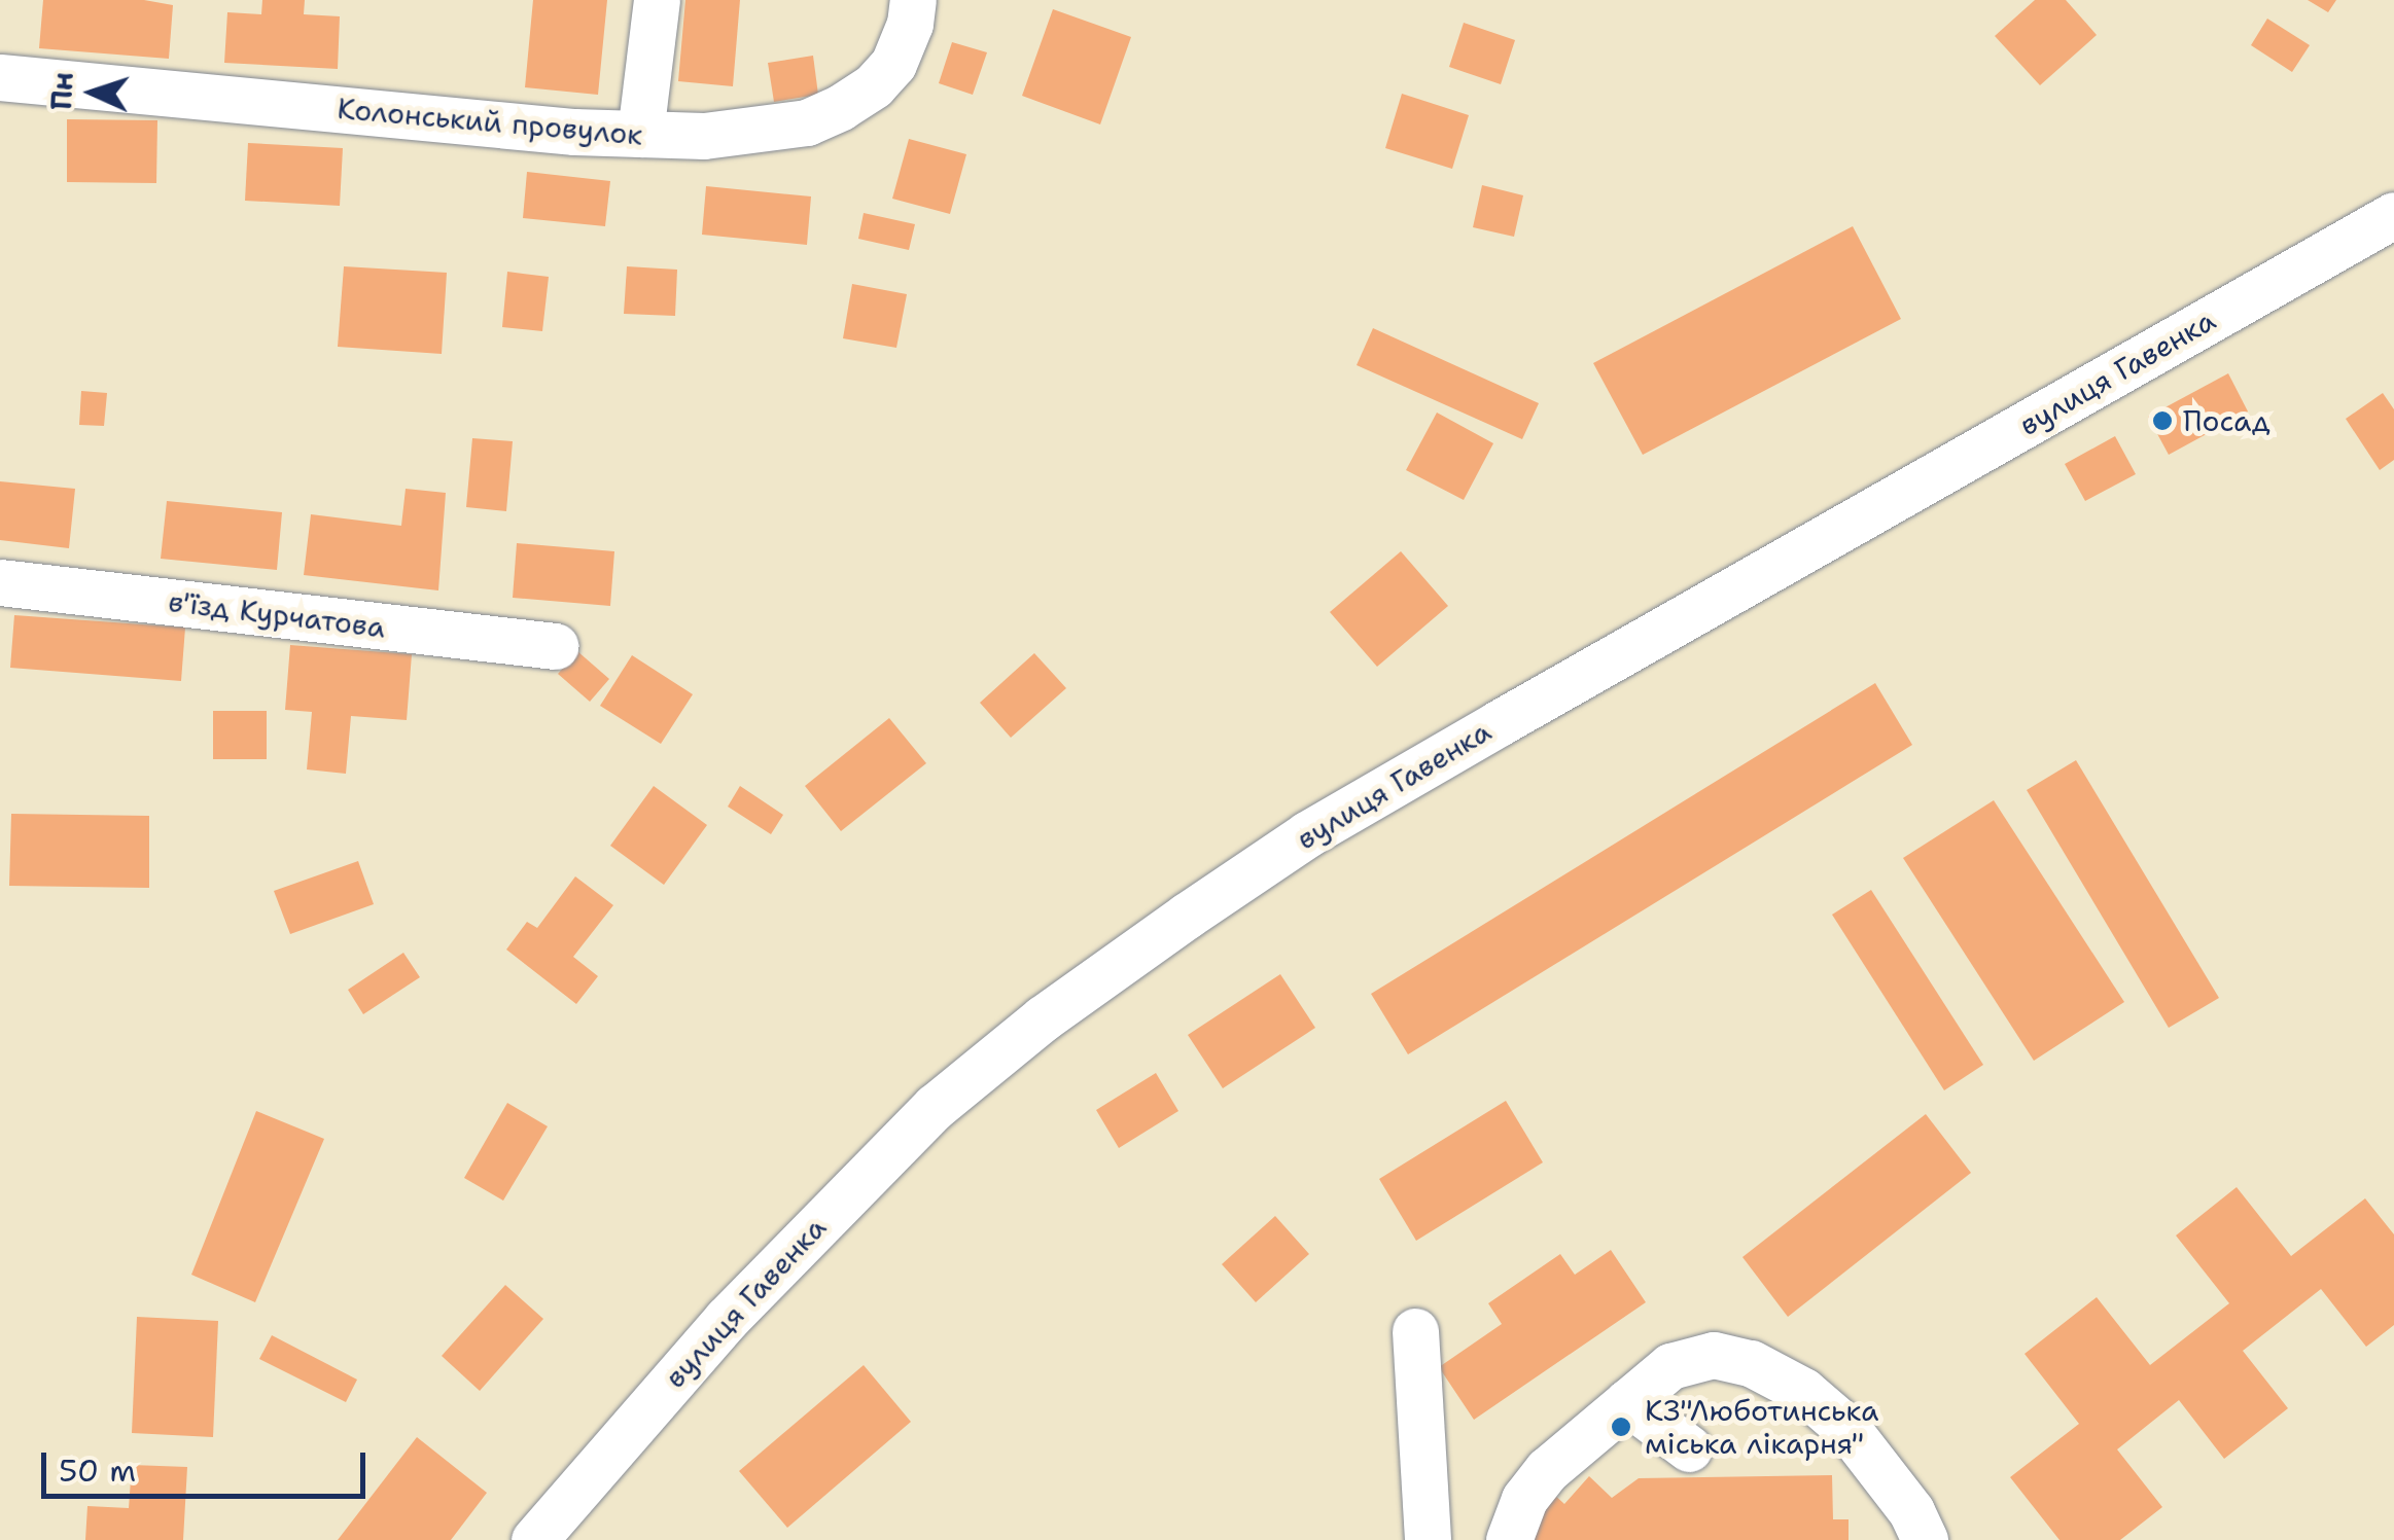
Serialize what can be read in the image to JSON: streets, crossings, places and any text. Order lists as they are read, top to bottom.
{
  "streets": {
    "street": ["Колонський провулок", "вулиця Гавенка", "в'їзд Курчатова"]
  },
  "places": ["Посад", "КЗ\"Люботинська мiська лiкарня\""],
  "scale_bar": "50 m",
  "north": "left"
}
